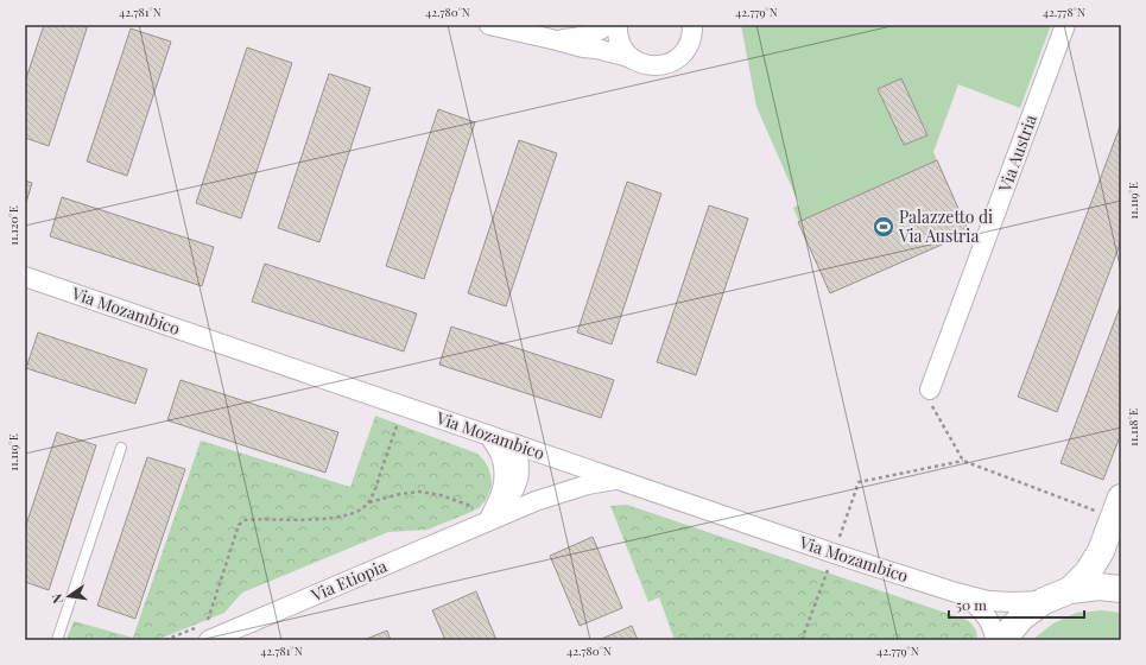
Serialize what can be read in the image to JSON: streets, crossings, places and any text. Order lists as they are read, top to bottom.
{
  "streets": {
    "street": ["Via Austria", "Via Mozambico", "Via Etiopia"]
  },
  "crossings": [
    ["Via Mozambico", "Via Etiopia"]
  ],
  "places": {
    "sports": ["Palazzetto di Via Austria"]
  },
  "scale_bar": "50 m",
  "north": "left",
  "coordinates": [
    "42.781°N",
    "42.780°N",
    "42.779°N",
    "42.778°N",
    "11.119°E",
    "11.120°E",
    "11.118°E"
  ]
}
